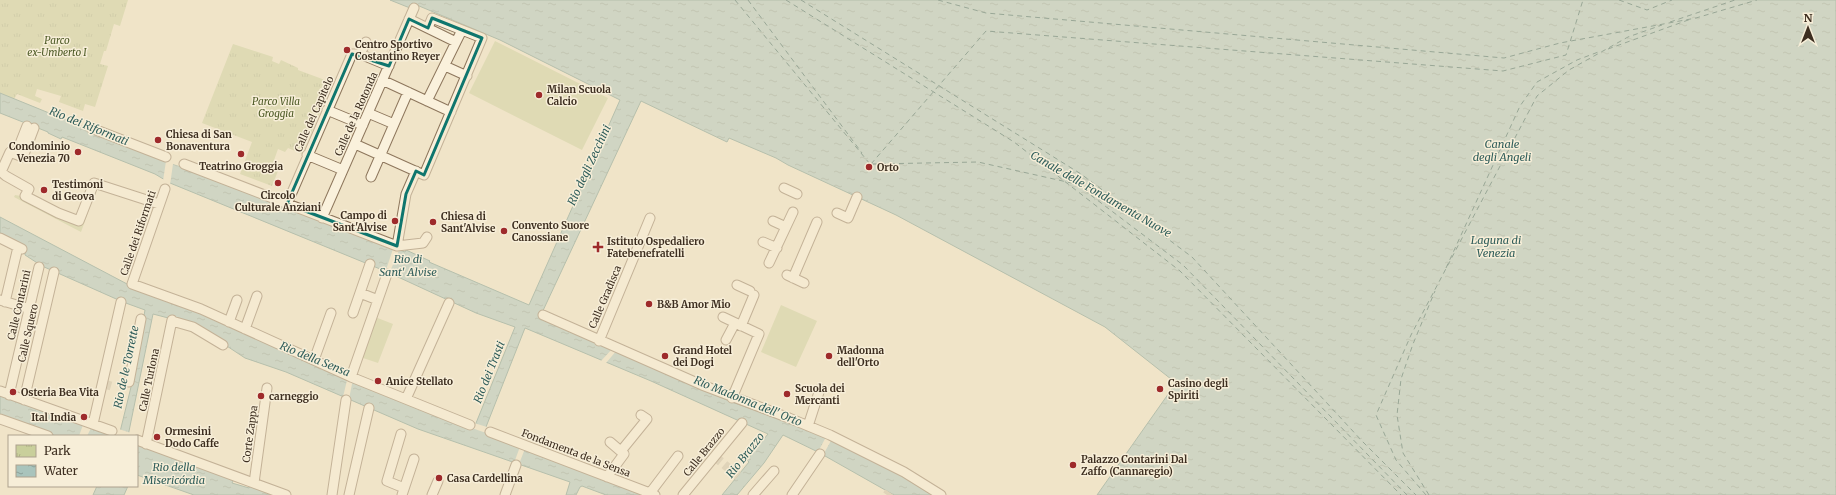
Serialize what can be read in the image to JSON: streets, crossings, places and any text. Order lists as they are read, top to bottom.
{
  "streets": {
    "street": [
      "Calle del Capitelo",
      "Calle de la Rotonda",
      "Calle dei Riformati",
      "Calle Gradisca",
      "Calle Contarini",
      "Calle Squero",
      "Calle Turlona",
      "Corte Zappa",
      "Calle Brazzo",
      "Fondamenta de la Sensa"
    ]
  },
  "water": [
    "Rio dei Riformati",
    "Canale degli Angeli",
    "Rio degli Zecchini",
    "Canale delle Fondamenta Nuove",
    "Laguna di Venezia",
    "Rio di Sant' Alvise",
    "Rio della Sensa",
    "Rio de le Torrette",
    "Rio dei Trasti",
    "Rio Madonna dell' Orto",
    "Rio Brazzo",
    "Rio della Misericórdia"
  ],
  "parks": ["Parco ex-Umberto I", "Parco Villa Groggia"],
  "places": {
    "other": [
      "Centro Sportivo Costantino Reyer",
      "Milan Scuola Calcio",
      "Chiesa di San Bonaventura",
      "Condominio Venezia 70",
      "Teatrino Groggia",
      "Orto",
      "Circolo Culturale Anziani",
      "Testimoni di Geova",
      "Campo di Sant'Alvise",
      "Chiesa di Sant'Alvise",
      "Convento Suore Canossiane",
      "B&B Amor Mio",
      "Grand Hotel dei Dogi",
      "Madonna dell'Orto",
      "Anice Stellato",
      "Casino degli Spiriti",
      "Osteria Bea Vita",
      "Scuola dei Mercanti",
      "carneggio",
      "Ital India",
      "Ormesini Dodo Caffe",
      "Palazzo Contarini Dal Zaffo (Cannaregio)",
      "Casa Cardellina"
    ],
    "health": ["Istituto Ospedaliero Fatebenefratelli"]
  },
  "legend": ["Park", "Water"],
  "north": "top"
}
